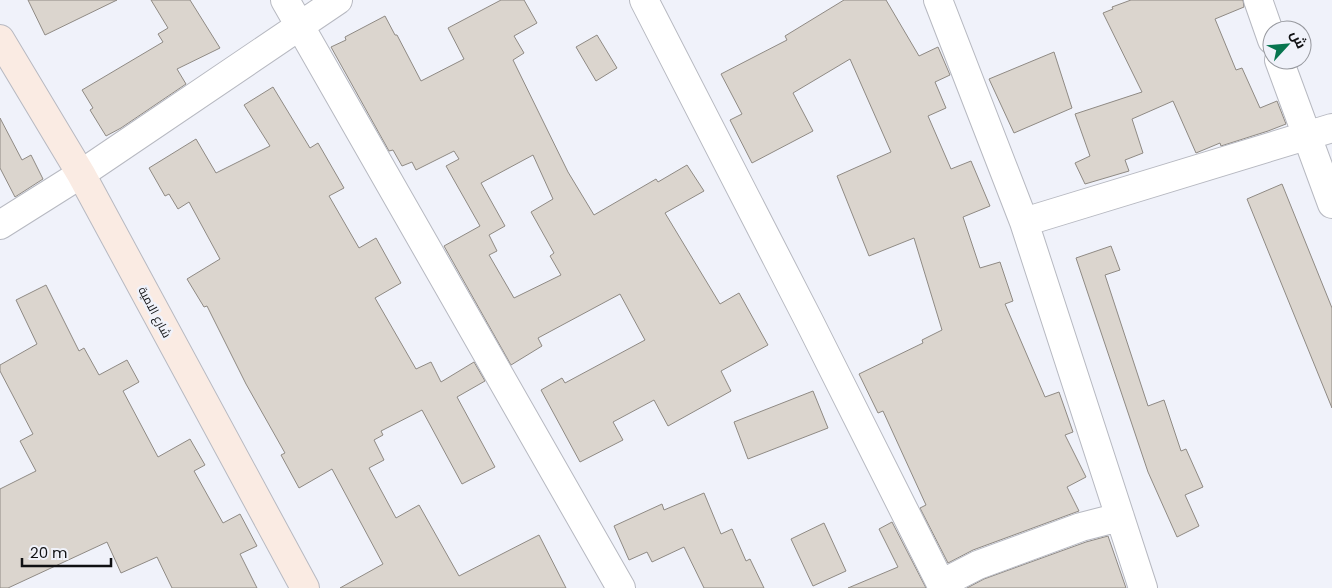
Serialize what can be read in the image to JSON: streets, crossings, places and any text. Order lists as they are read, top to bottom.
{
  "streets": {
    "street": ["شارع الامية"]
  },
  "scale_bar": "20 m",
  "north": "top right"
}
